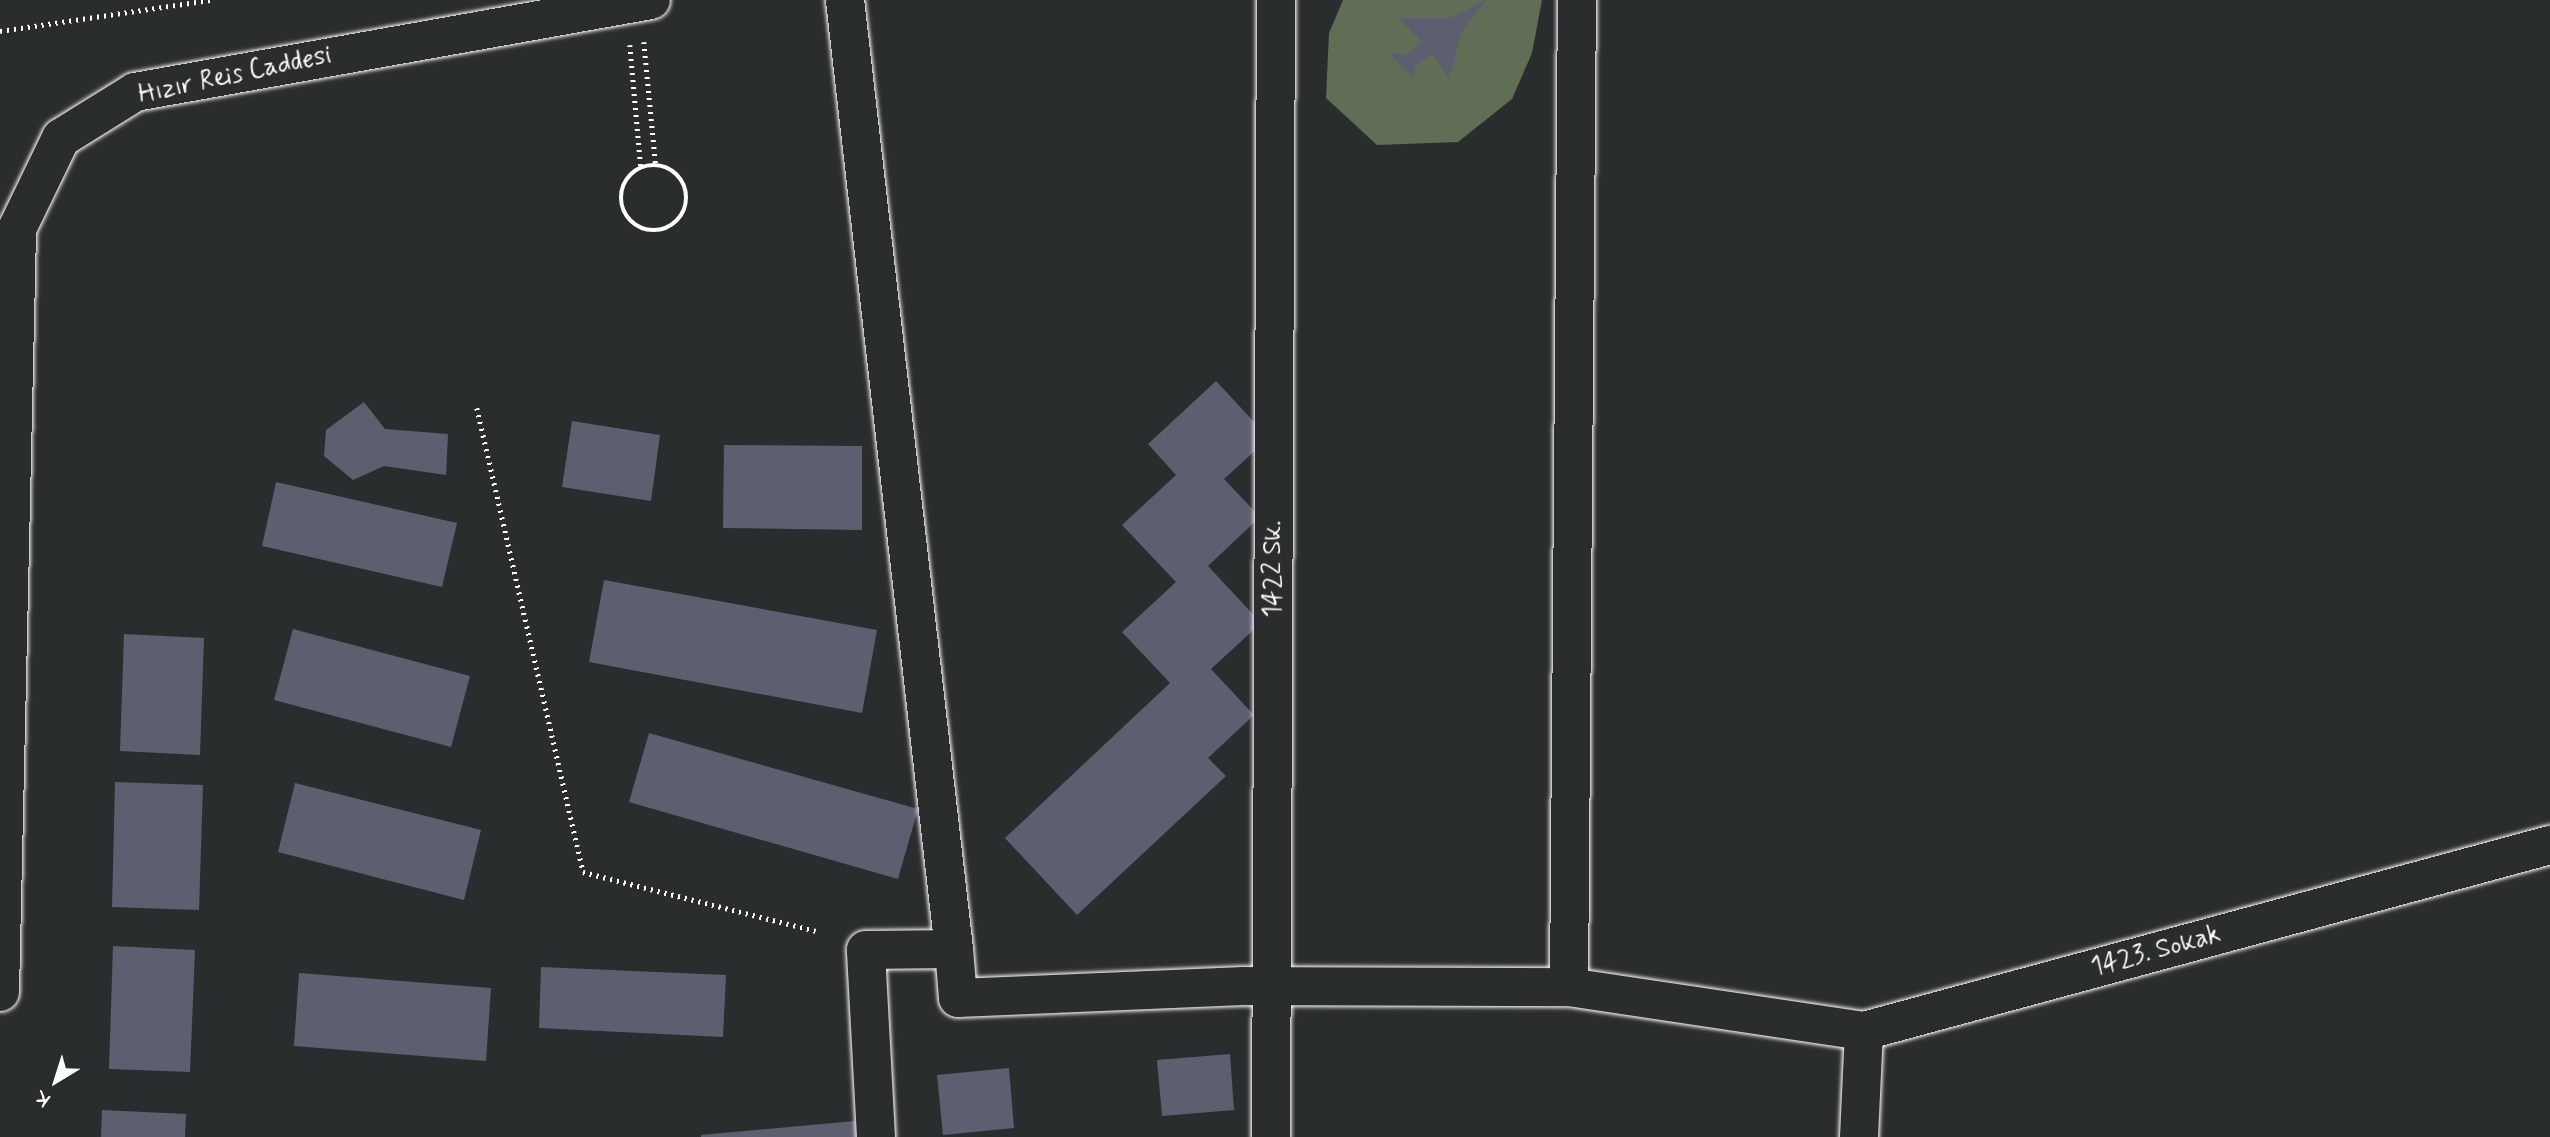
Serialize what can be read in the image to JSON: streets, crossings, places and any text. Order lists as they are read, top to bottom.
{
  "streets": {
    "street": ["Hızır Reis Caddesi", "1422 Sk.", "1423. Sokak"]
  },
  "north": "bottom left"
}
